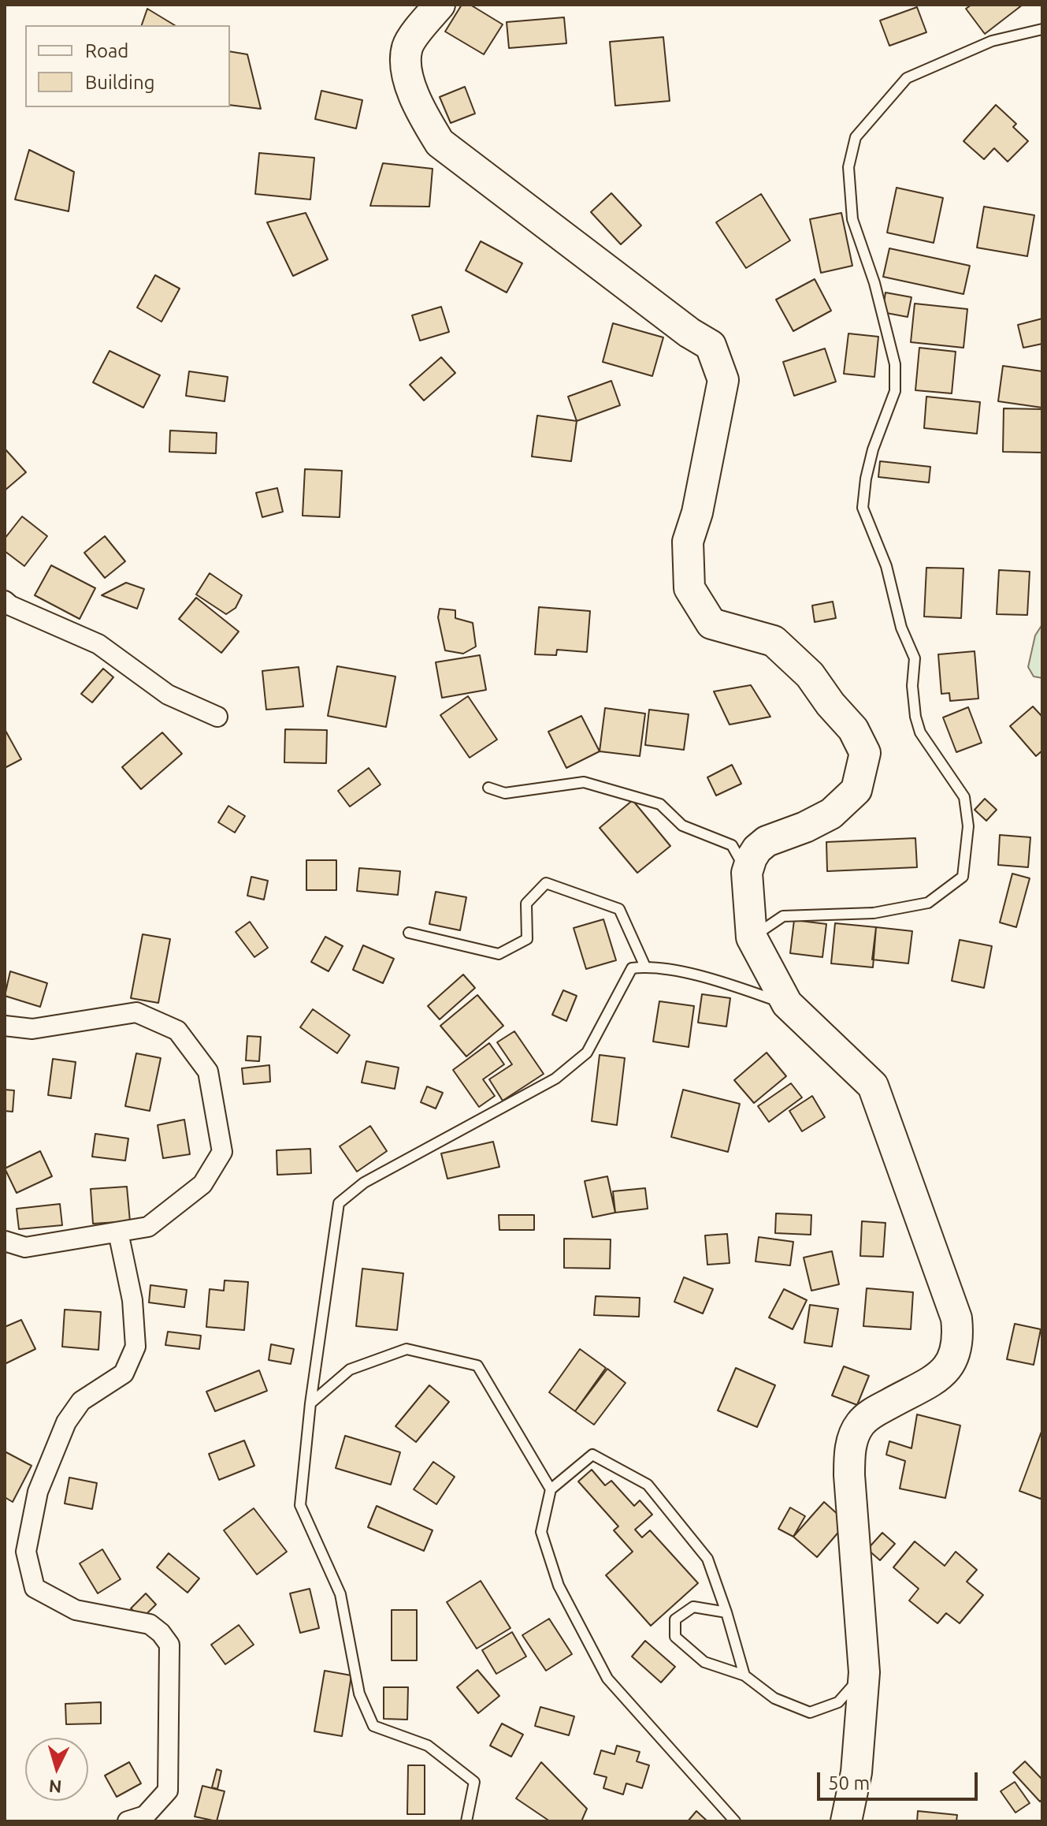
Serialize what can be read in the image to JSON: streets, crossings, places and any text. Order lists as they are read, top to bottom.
{
  "legend": ["Road", "Building"],
  "scale_bar": "50 m",
  "north": "bottom"
}
